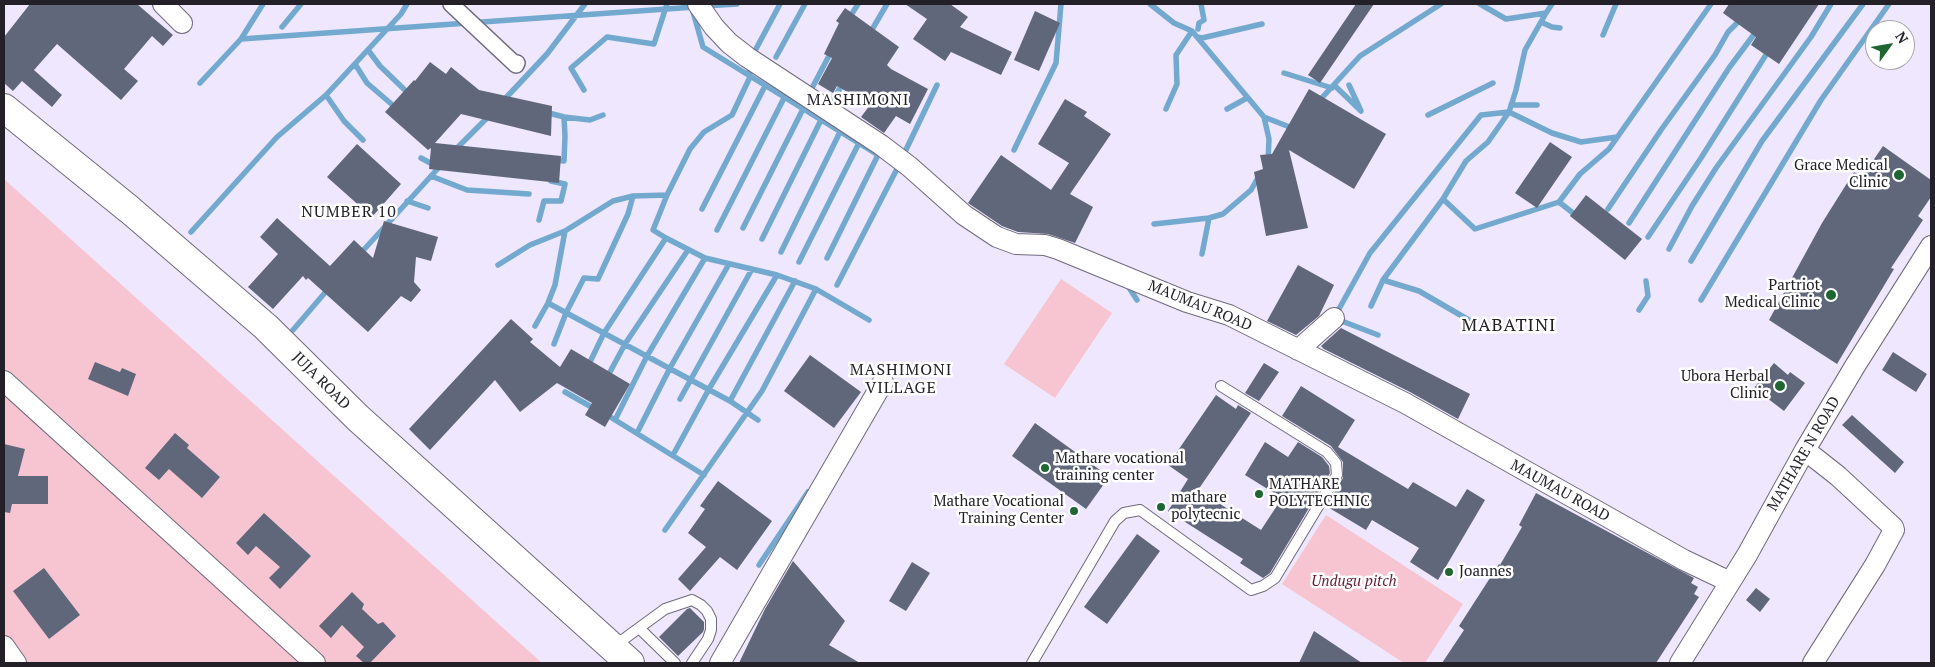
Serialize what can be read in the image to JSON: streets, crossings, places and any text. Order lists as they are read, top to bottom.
{
  "streets": {
    "main road": ["JUJA ROAD"],
    "street": ["MAUMAU ROAD", "MATHARE N ROAD"]
  },
  "crossings": [
    ["MAUMAU ROAD", "MATHARE N ROAD"]
  ],
  "districts": [
    "MASHIMONI",
    "NUMBER 10",
    "MABATINI",
    "MASHIMONI VILLAGE"
  ],
  "parks": ["Undugu pitch"],
  "places": [
    "Grace Medical Clinic",
    "Partriot Medical Clinic",
    "Ubora Herbal Clinic",
    "Mathare vocational training center",
    "MATHARE POLYTECHNIC",
    "mathare polytecnic",
    "Mathare Vocational Training Center",
    "Joannes"
  ],
  "north": "top right"
}
